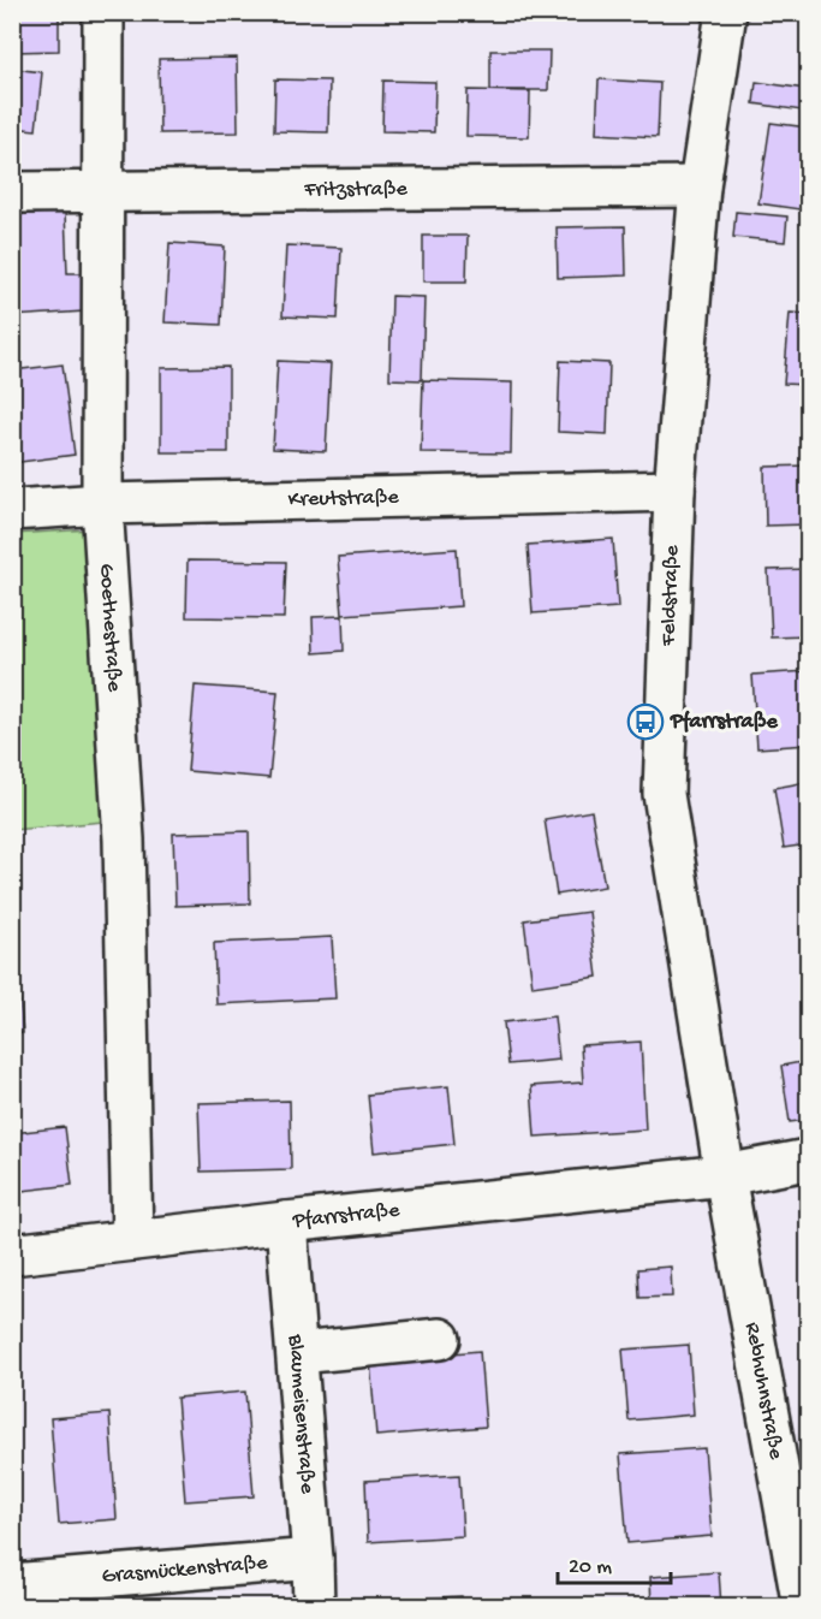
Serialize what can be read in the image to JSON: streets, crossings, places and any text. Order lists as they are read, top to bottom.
{
  "streets": {
    "street": [
      "Fritzstraße",
      "Kreutstraße",
      "Feldstraße",
      "Goethestraße",
      "Pfarrstraße",
      "Rebhuhnstraße",
      "Blaumeisenstraße",
      "Grasmückenstraße"
    ]
  },
  "crossings": [
    ["Fritzstraße", "Feldstraße"],
    ["Fritzstraße", "Goethestraße"],
    ["Kreutstraße", "Feldstraße"],
    ["Kreutstraße", "Goethestraße"],
    ["Feldstraße", "Pfarrstraße"],
    ["Feldstraße", "Rebhuhnstraße"],
    ["Goethestraße", "Pfarrstraße"],
    ["Pfarrstraße", "Rebhuhnstraße"],
    ["Pfarrstraße", "Blaumeisenstraße"],
    ["Blaumeisenstraße", "Grasmückenstraße"]
  ],
  "places": {
    "bus stop": ["Pfarrstraße"]
  },
  "scale_bar": "20 m"
}
